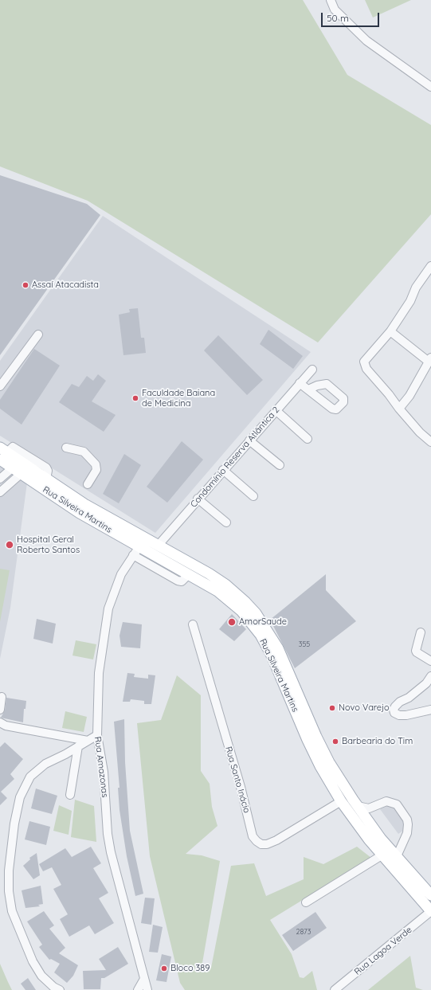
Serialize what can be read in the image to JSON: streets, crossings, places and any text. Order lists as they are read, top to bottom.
{
  "streets": {
    "main road": ["Rua Silveira Martins"],
    "street": [
      "Condomínio Reserva Atlântica 2",
      "Rua Amazonas",
      "Rua Santo Inácio",
      "Rua Lagoa Verde"
    ]
  },
  "crossings": [
    ["Condomínio Reserva Atlântica 2", "Rua Silveira Martins"],
    ["Rua Silveira Martins", "Rua Amazonas"],
    ["Rua Silveira Martins", "Rua Santo Inácio"],
    ["Rua Silveira Martins", "Rua Lagoa Verde"]
  ],
  "places": [
    "Assaí Atacadista",
    "Faculdade Baiana de Medicina",
    "Hospital Geral Roberto Santos",
    "AmorSaude",
    "Novo Varejo",
    "Barbearia do Tim",
    "Bloco 389"
  ],
  "house_numbers": ["355", "2873"],
  "scale_bar": "50 m"
}
